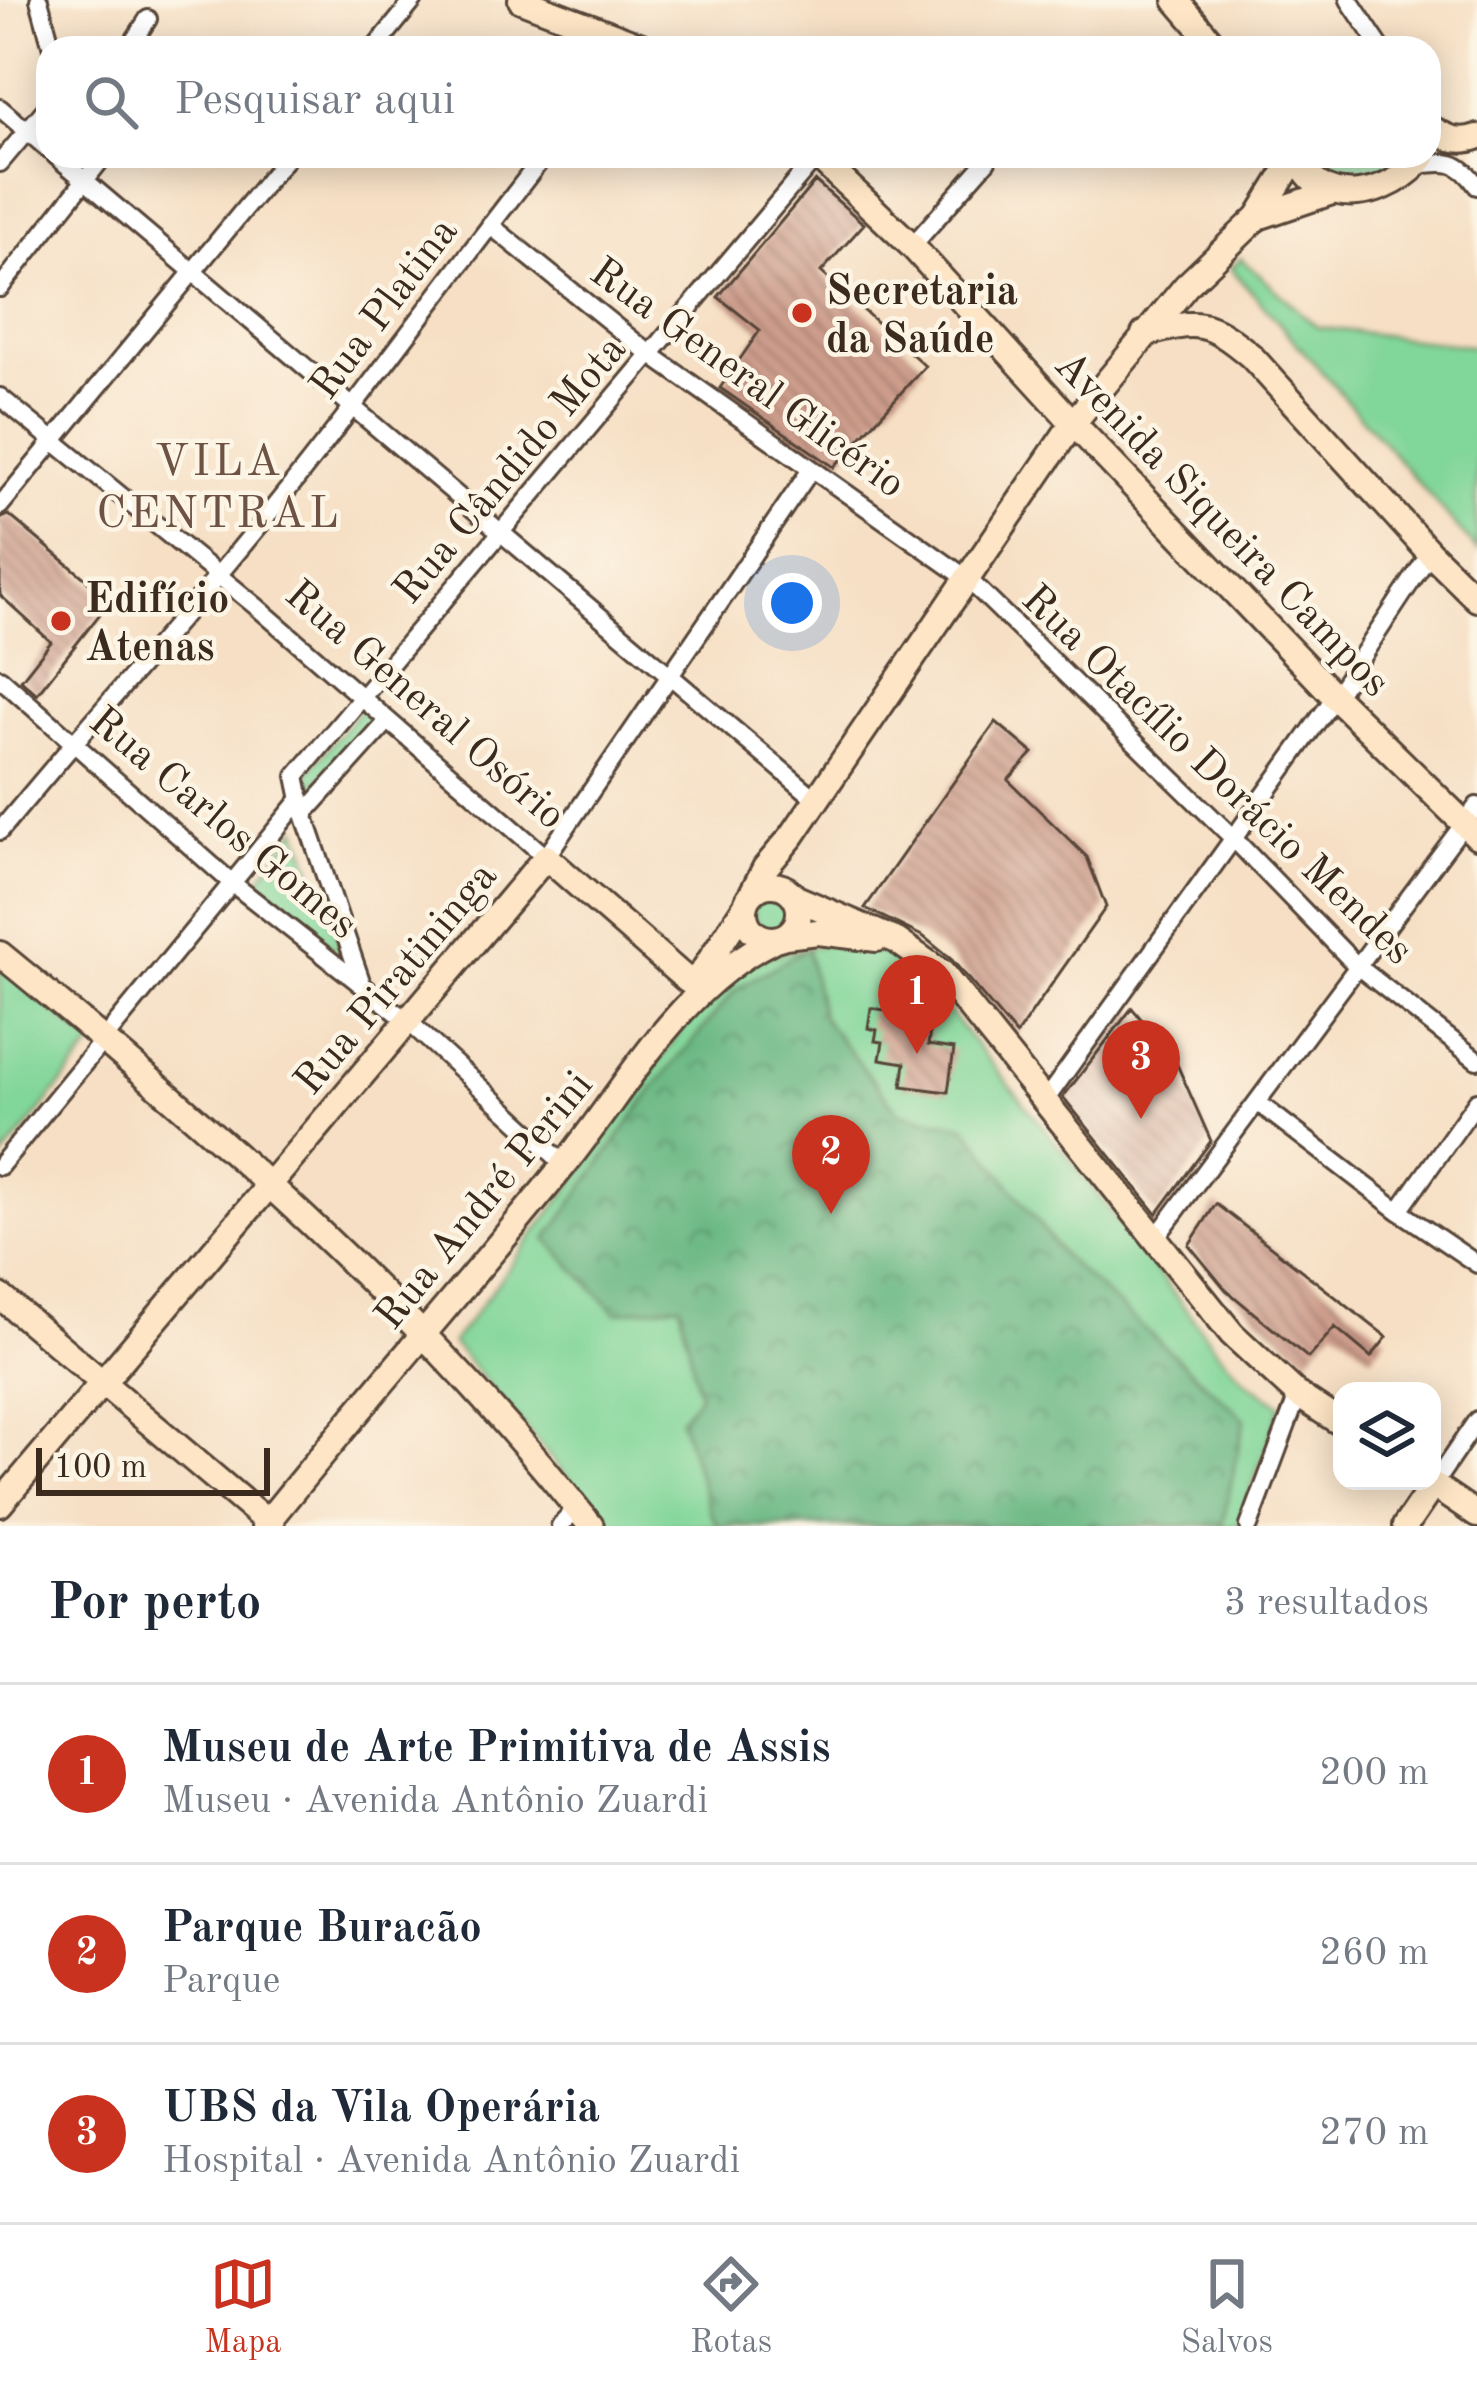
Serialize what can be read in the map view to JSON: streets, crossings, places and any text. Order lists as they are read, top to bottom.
{
  "streets": {
    "main road": [
      "Avenida Siqueira Campos",
      "Rua General Osório",
      "Rua Piratininga",
      "Rua André Perini"
    ],
    "street": [
      "Rua Platina",
      "Rua General Glicério",
      "Rua Cândido Mota",
      "Rua Otacílio Dorácio Mendes",
      "Rua Carlos Gomes"
    ]
  },
  "crossings": [
    ["Rua Platina", "Rua General Glicério"],
    ["Rua Platina", "Rua General Osório"],
    ["Rua Platina", "Rua Carlos Gomes"],
    ["Rua General Glicério", "Rua Cândido Mota"],
    ["Rua General Glicério", "Rua Otacílio Dorácio Mendes"],
    ["Rua General Glicério", "Rua Piratininga"],
    ["Rua Cândido Mota", "Rua General Osório"],
    ["Rua Cândido Mota", "Rua Carlos Gomes"],
    ["Rua General Osório", "Rua Piratininga"],
    ["Rua General Osório", "Rua André Perini"],
    ["Rua Carlos Gomes", "Rua Piratininga"],
    ["Rua Carlos Gomes", "Rua André Perini"]
  ],
  "districts": ["VILA CENTRAL"],
  "places": ["Secretaria da Saúde", "Edifício Atenas"],
  "scale_bar": "100 m",
  "page": {
    "search": "Pesquisar aqui",
    "pins": ["1", "3", "2"],
    "scale": "100 m",
    "heading": ["Por perto", "3 resultados"],
    "list": [
      {
        "mark": "1",
        "name": "Museu de Arte Primitiva de Assis",
        "note": "Museu · Avenida Antônio Zuardi",
        "value": "200 m"
      },
      {
        "mark": "2",
        "name": "Parque Buracão",
        "note": "Parque",
        "value": "260 m"
      },
      {
        "mark": "3",
        "name": "UBS da Vila Operária",
        "note": "Hospital · Avenida Antônio Zuardi",
        "value": "270 m"
      }
    ],
    "nav": ["Mapa", "Rotas", "Salvos"]
  }
}
